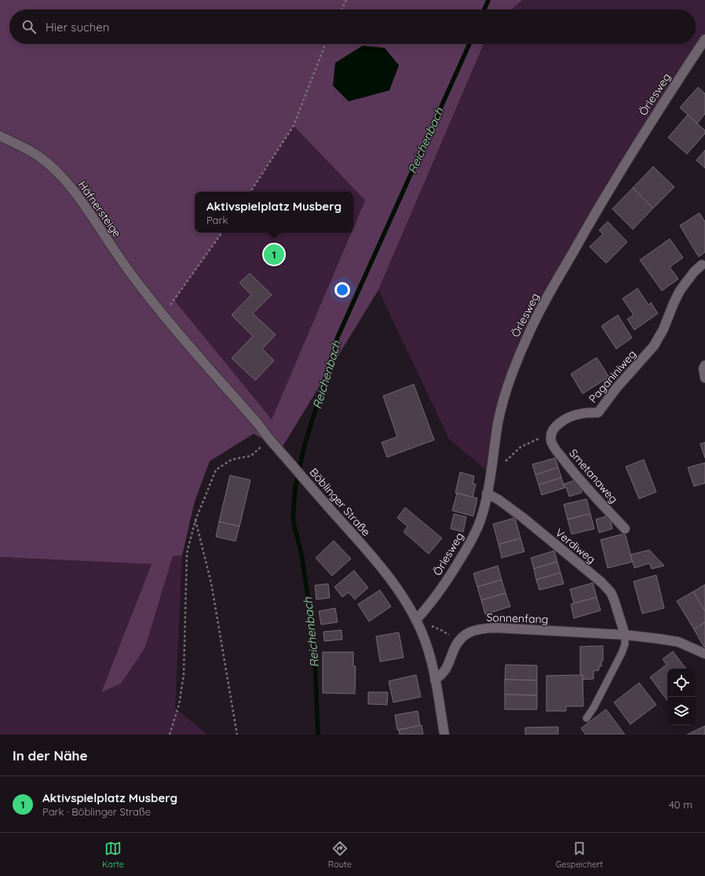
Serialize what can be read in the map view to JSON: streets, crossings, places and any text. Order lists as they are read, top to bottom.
{
  "streets": {
    "street": [
      "Örlesweg",
      "Häfnersteige",
      "Paganiniweg",
      "Smetanaweg",
      "Böblinger Straße",
      "Verdiweg",
      "Sonnenfang"
    ]
  },
  "crossings": [
    ["Örlesweg", "Böblinger Straße"],
    ["Örlesweg", "Verdiweg"],
    ["Häfnersteige", "Böblinger Straße"],
    ["Paganiniweg", "Smetanaweg"],
    ["Böblinger Straße", "Sonnenfang"],
    ["Verdiweg", "Sonnenfang"]
  ],
  "water": ["Reichenbach"],
  "page": {
    "search": "Hier suchen",
    "popup": ["Aktivspielplatz Musberg", "Park"],
    "pins": "1",
    "heading": "In der Nähe",
    "list": [
      {
        "mark": "1",
        "name": "Aktivspielplatz Musberg",
        "note": "Park · Böblinger Straße",
        "value": "40 m"
      }
    ],
    "nav": ["Karte", "Route", "Gespeichert"]
  }
}
